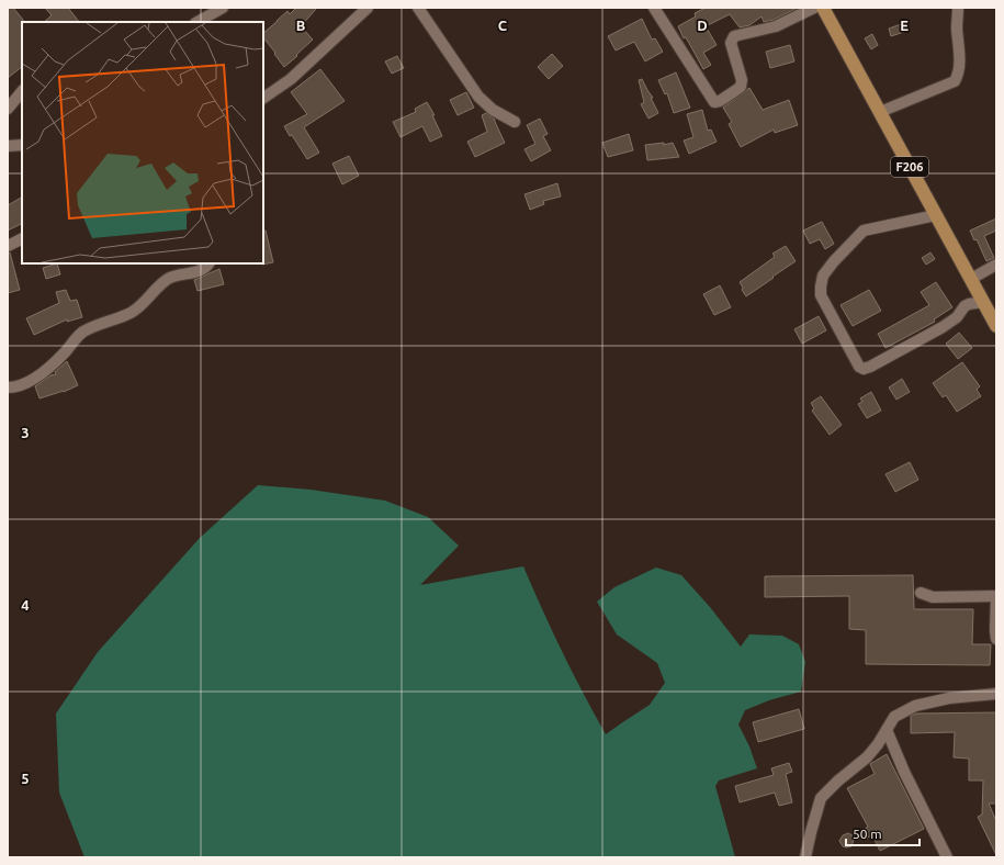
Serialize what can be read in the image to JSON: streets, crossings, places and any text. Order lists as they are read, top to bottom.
{
  "streets": {
    "main road": ["F206"]
  },
  "scale_bar": "50 m",
  "grid": {
    "columns": [
      "B",
      "C",
      "D",
      "E"
    ],
    "rows": ["3", "4", "5"]
  }
}
